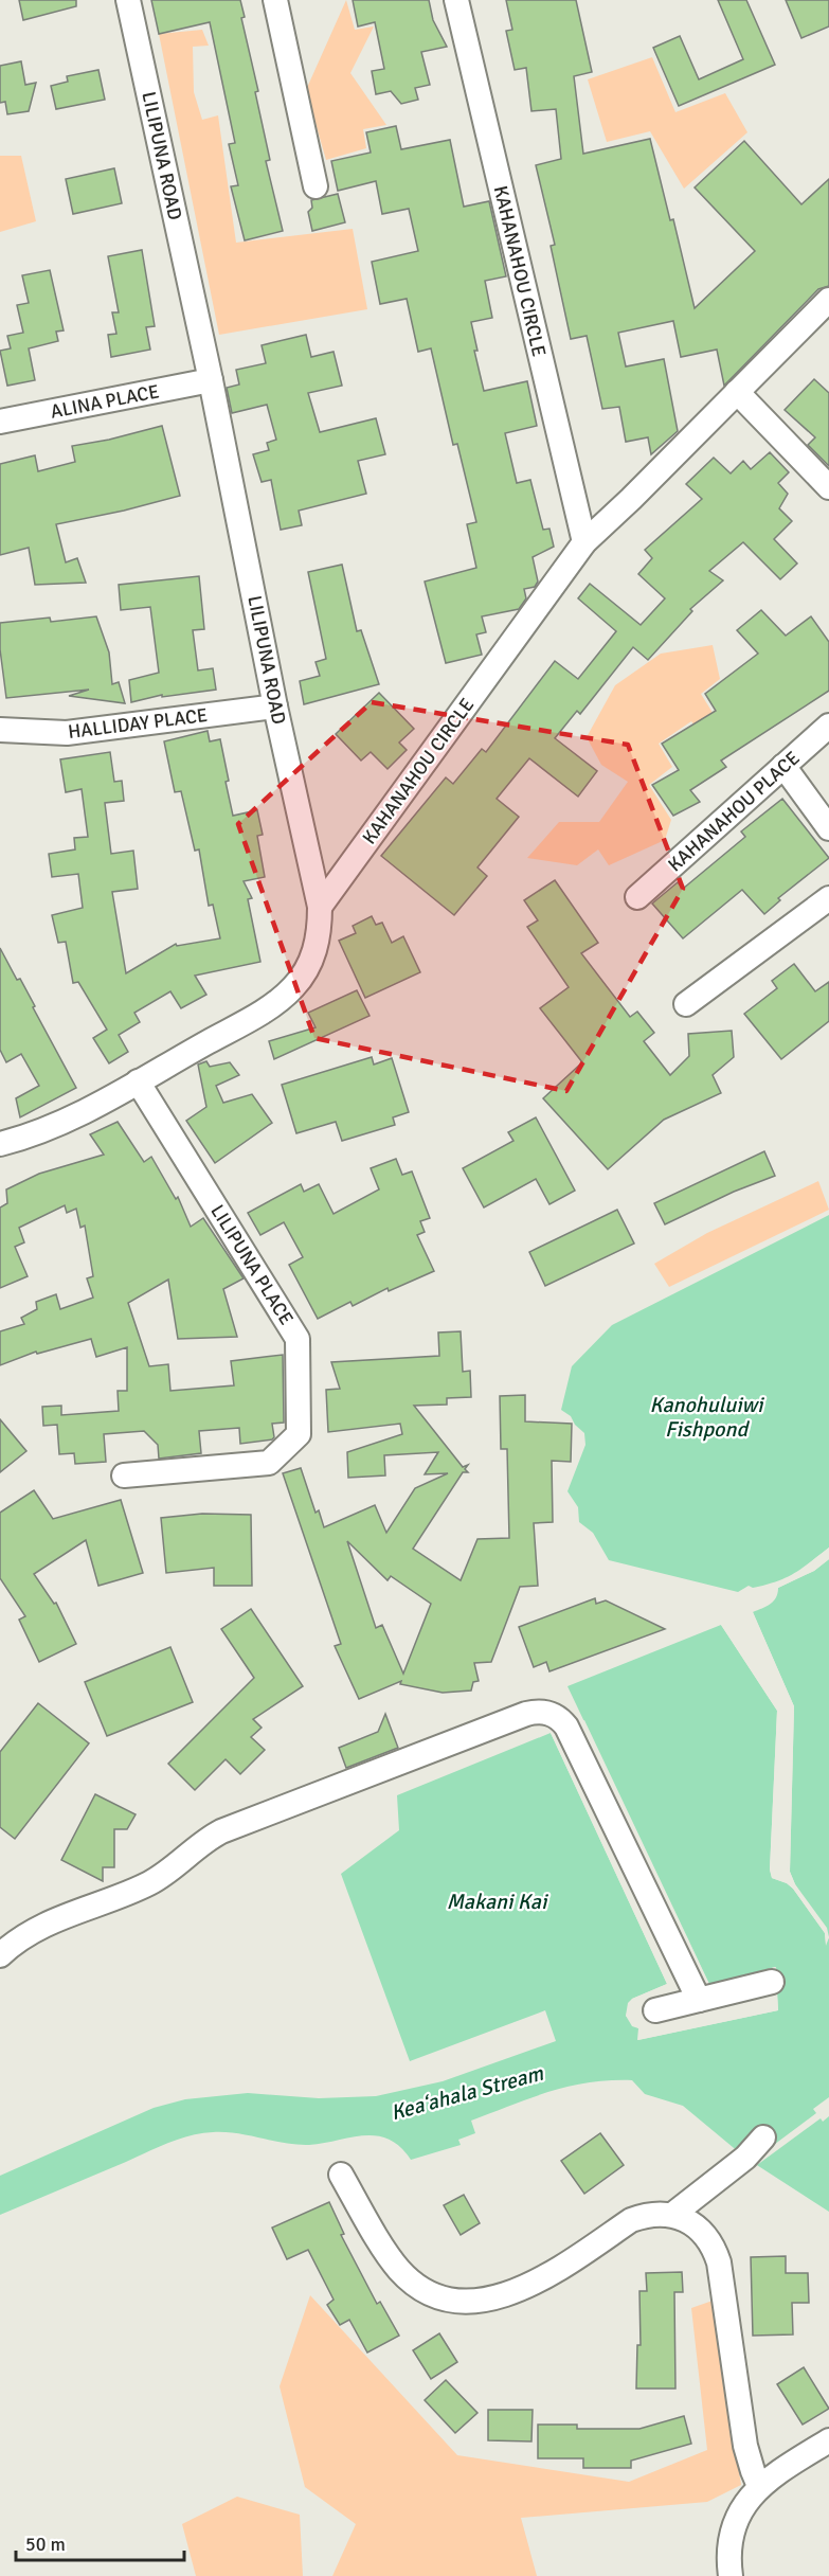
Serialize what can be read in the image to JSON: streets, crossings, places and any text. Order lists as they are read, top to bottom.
{
  "streets": {
    "street": [
      "LILIPUNA ROAD",
      "KAHANAHOU CIRCLE",
      "ALINA PLACE",
      "HALLIDAY PLACE",
      "KAHANAHOU PLACE",
      "LILIPUNA PLACE"
    ]
  },
  "crossings": [
    ["LILIPUNA ROAD", "KAHANAHOU CIRCLE"],
    ["LILIPUNA ROAD", "ALINA PLACE"],
    ["LILIPUNA ROAD", "HALLIDAY PLACE"],
    ["LILIPUNA ROAD", "LILIPUNA PLACE"]
  ],
  "water": ["Kanohuluiwi Fishpond", "Makani Kai", "Keaʻahala Stream"],
  "scale_bar": "50 m"
}
